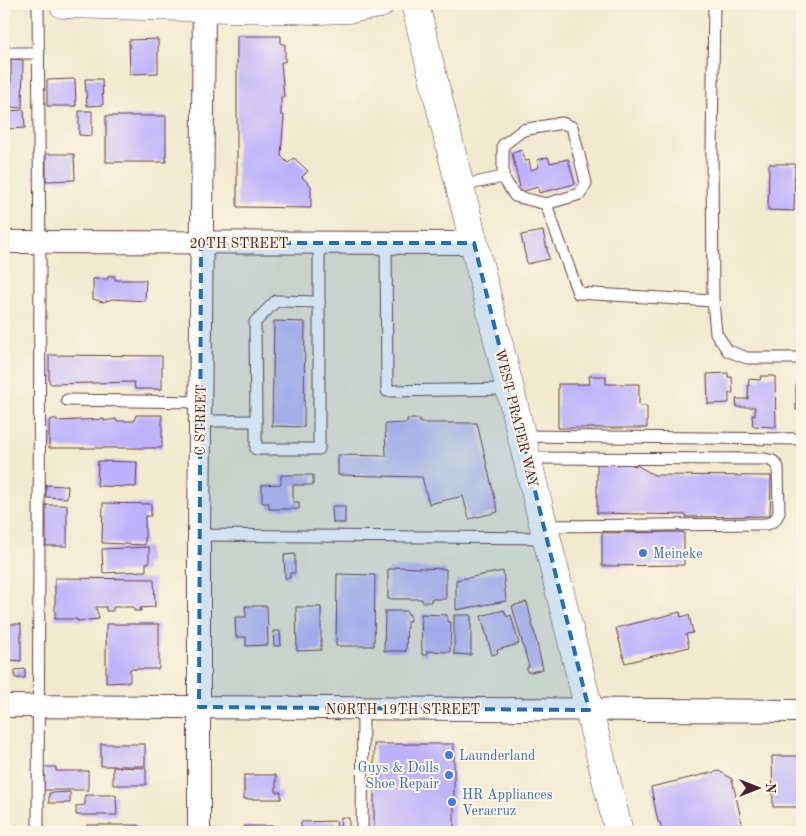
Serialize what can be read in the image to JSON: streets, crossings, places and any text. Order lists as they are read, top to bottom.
{
  "streets": {
    "main road": ["WEST PRATER WAY"],
    "street": ["20TH STREET", "C STREET", "NORTH 19TH STREET"]
  },
  "crossings": [
    ["20TH STREET", "WEST PRATER WAY"],
    ["20TH STREET", "C STREET"],
    ["WEST PRATER WAY", "NORTH 19TH STREET"],
    ["C STREET", "NORTH 19TH STREET"]
  ],
  "places": [
    "Meineke",
    "Launderland",
    "Guys & Dolls Shoe Repair",
    "HR Appliances Veracruz"
  ],
  "north": "right"
}
